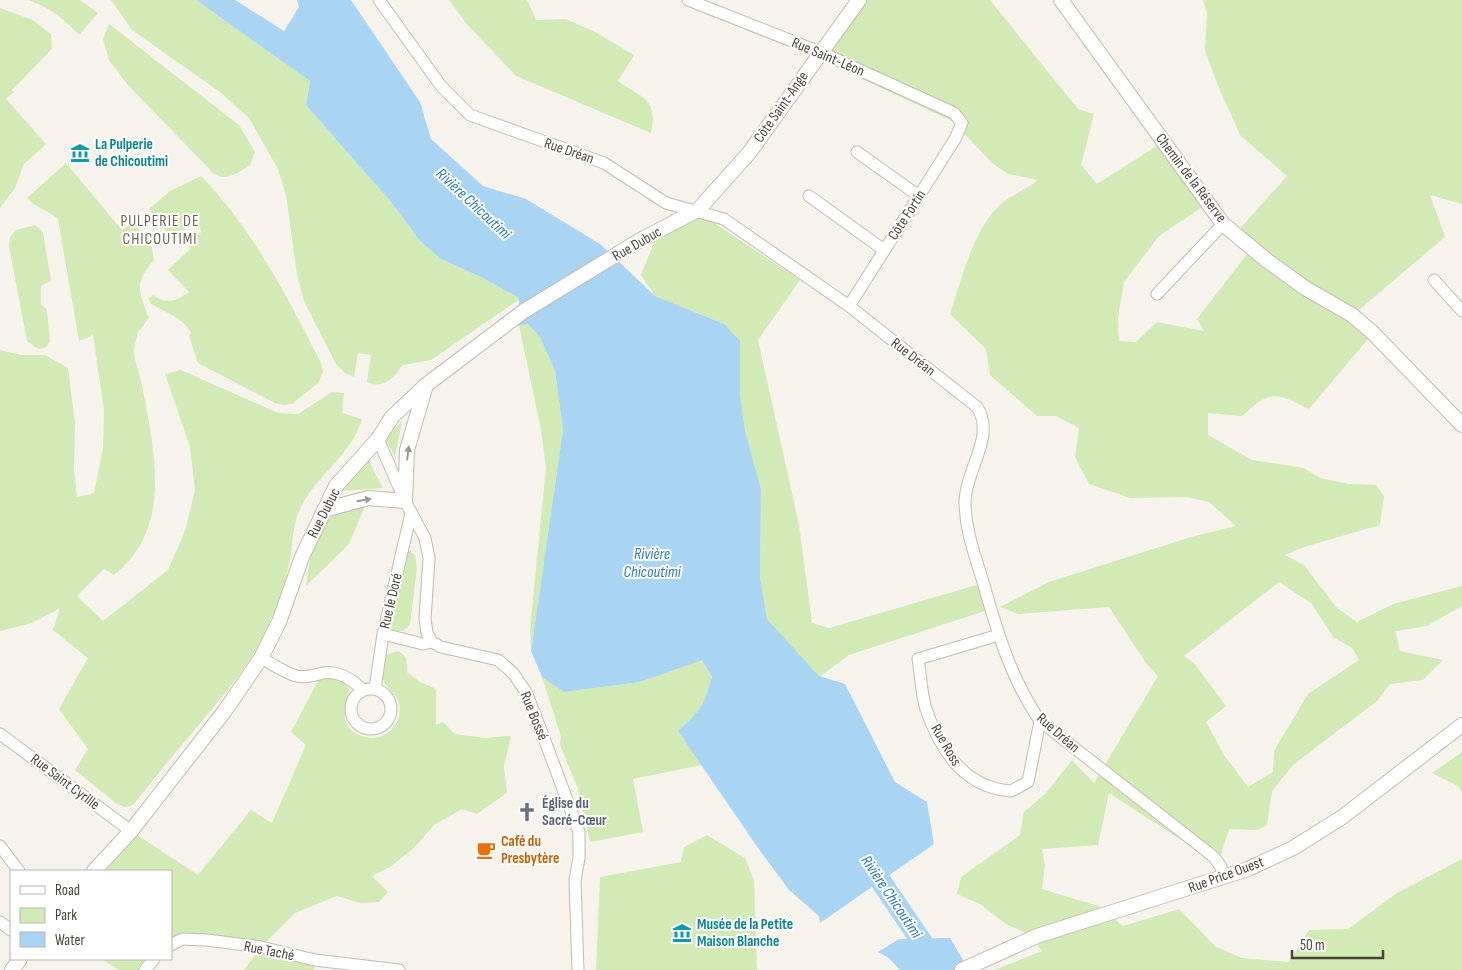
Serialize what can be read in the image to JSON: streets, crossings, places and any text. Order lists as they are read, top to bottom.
{
  "streets": {
    "street": [
      "Rue Saint-Léon",
      "Côte Saint-Ange",
      "Rue Dréan",
      "Chemin de la Réserve",
      "Côte Fortin",
      "Rue Dubuc",
      "Rue le Doré",
      "Rue Bossé",
      "Rue Ross",
      "Rue Saint Cyrille",
      "Rue Price Ouest",
      "Rue Taché"
    ]
  },
  "crossings": [
    ["Rue Saint-Léon", "Côte Saint-Ange"],
    ["Rue Saint-Léon", "Côte Fortin"],
    ["Côte Saint-Ange", "Rue Dréan"],
    ["Côte Saint-Ange", "Rue Dubuc"],
    ["Rue Dréan", "Côte Fortin"],
    ["Rue Dréan", "Rue Dubuc"],
    ["Rue Dréan", "Rue Ross"],
    ["Rue Dréan", "Rue Price Ouest"],
    ["Rue Dubuc", "Rue le Doré"],
    ["Rue Dubuc", "Rue Saint Cyrille"],
    ["Rue le Doré", "Rue Bossé"]
  ],
  "districts": ["PULPERIE DE CHICOUTIMI"],
  "water": ["Rivière Chicoutimi"],
  "places": {
    "museum": ["La Pulperie de Chicoutimi", "Musée de la Petite Maison Blanche"],
    "church": ["Église du Sacré-Cœur"],
    "cafe": ["Café du Presbytère"]
  },
  "legend": ["Road", "Park", "Water"],
  "scale_bar": "50 m"
}
